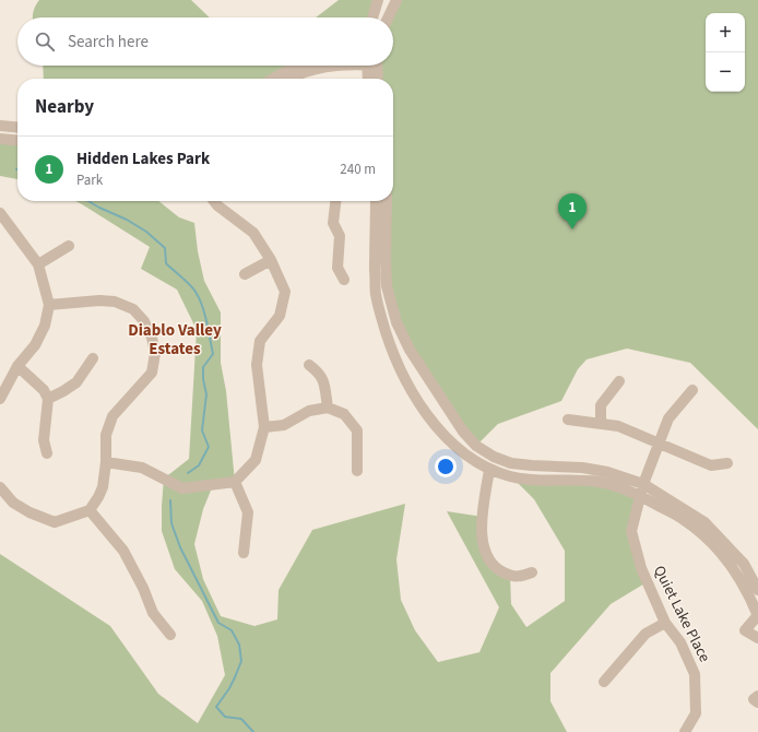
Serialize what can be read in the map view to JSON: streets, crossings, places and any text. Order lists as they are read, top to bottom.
{
  "streets": {
    "street": ["Quiet Lake Place"]
  },
  "districts": ["Diablo Valley Estates"],
  "page": {
    "map_buttons": ["+", "−"],
    "search": "Search here",
    "heading": "Nearby",
    "list": [
      {
        "mark": "1",
        "name": "Hidden Lakes Park",
        "note": "Park",
        "value": "240 m"
      }
    ],
    "pins": "1"
  }
}
